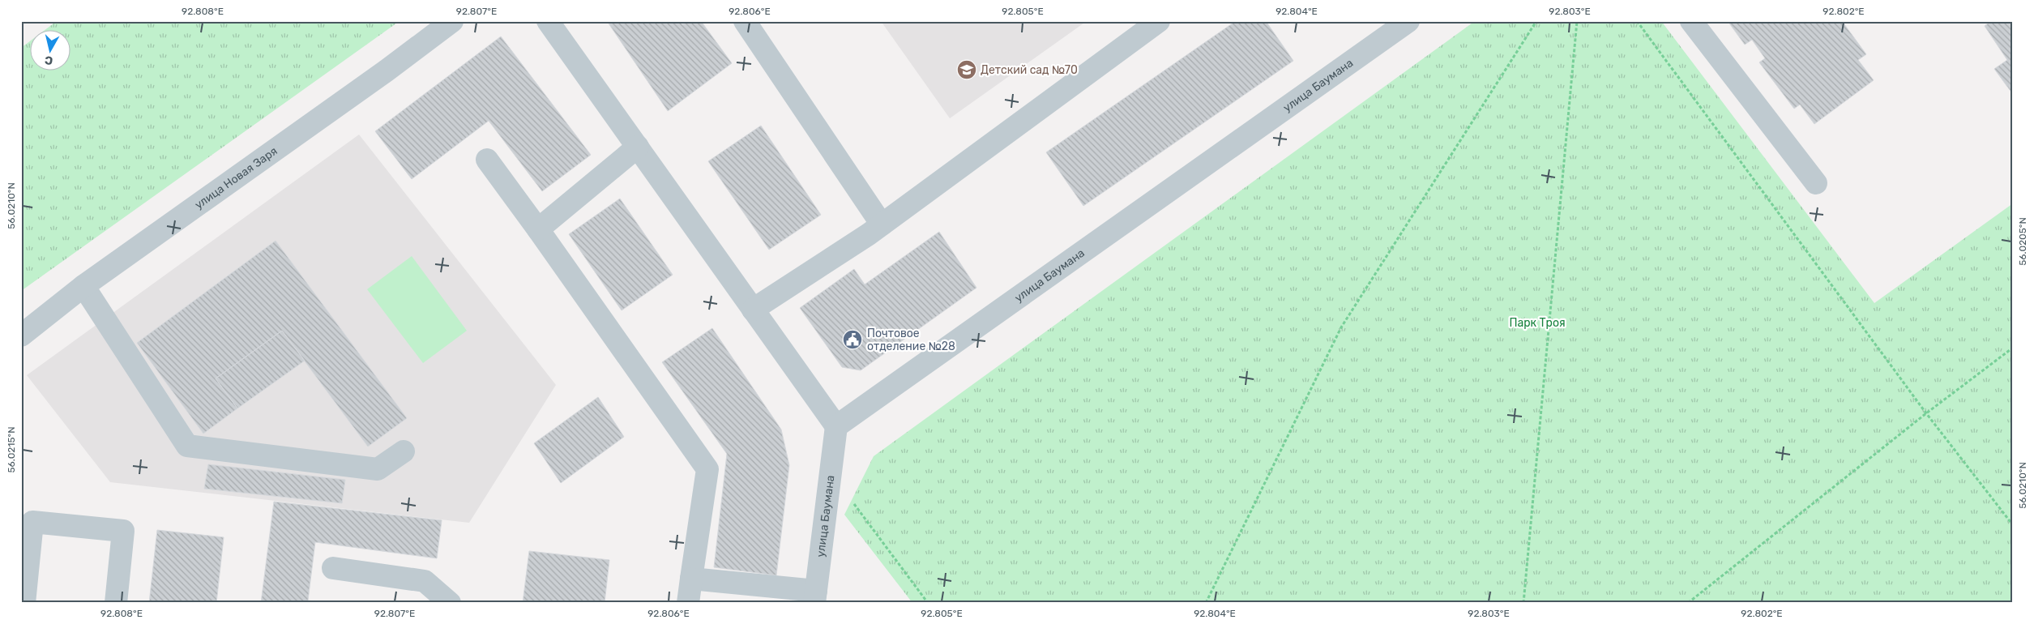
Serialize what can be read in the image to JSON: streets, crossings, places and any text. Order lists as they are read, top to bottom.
{
  "streets": {
    "street": ["улица Баумана", "улица Новая Заря"]
  },
  "parks": ["Парк Троя"],
  "places": {
    "school or university": ["Детский сад №70"],
    "public building": ["Почтовое отделение №28"]
  },
  "north": "bottom",
  "coordinates": [
    "92.808°E",
    "92.807°E",
    "92.806°E",
    "92.805°E",
    "92.804°E",
    "92.803°E",
    "92.802°E",
    "56.0210°N",
    "56.0205°N",
    "56.0215°N"
  ]
}
